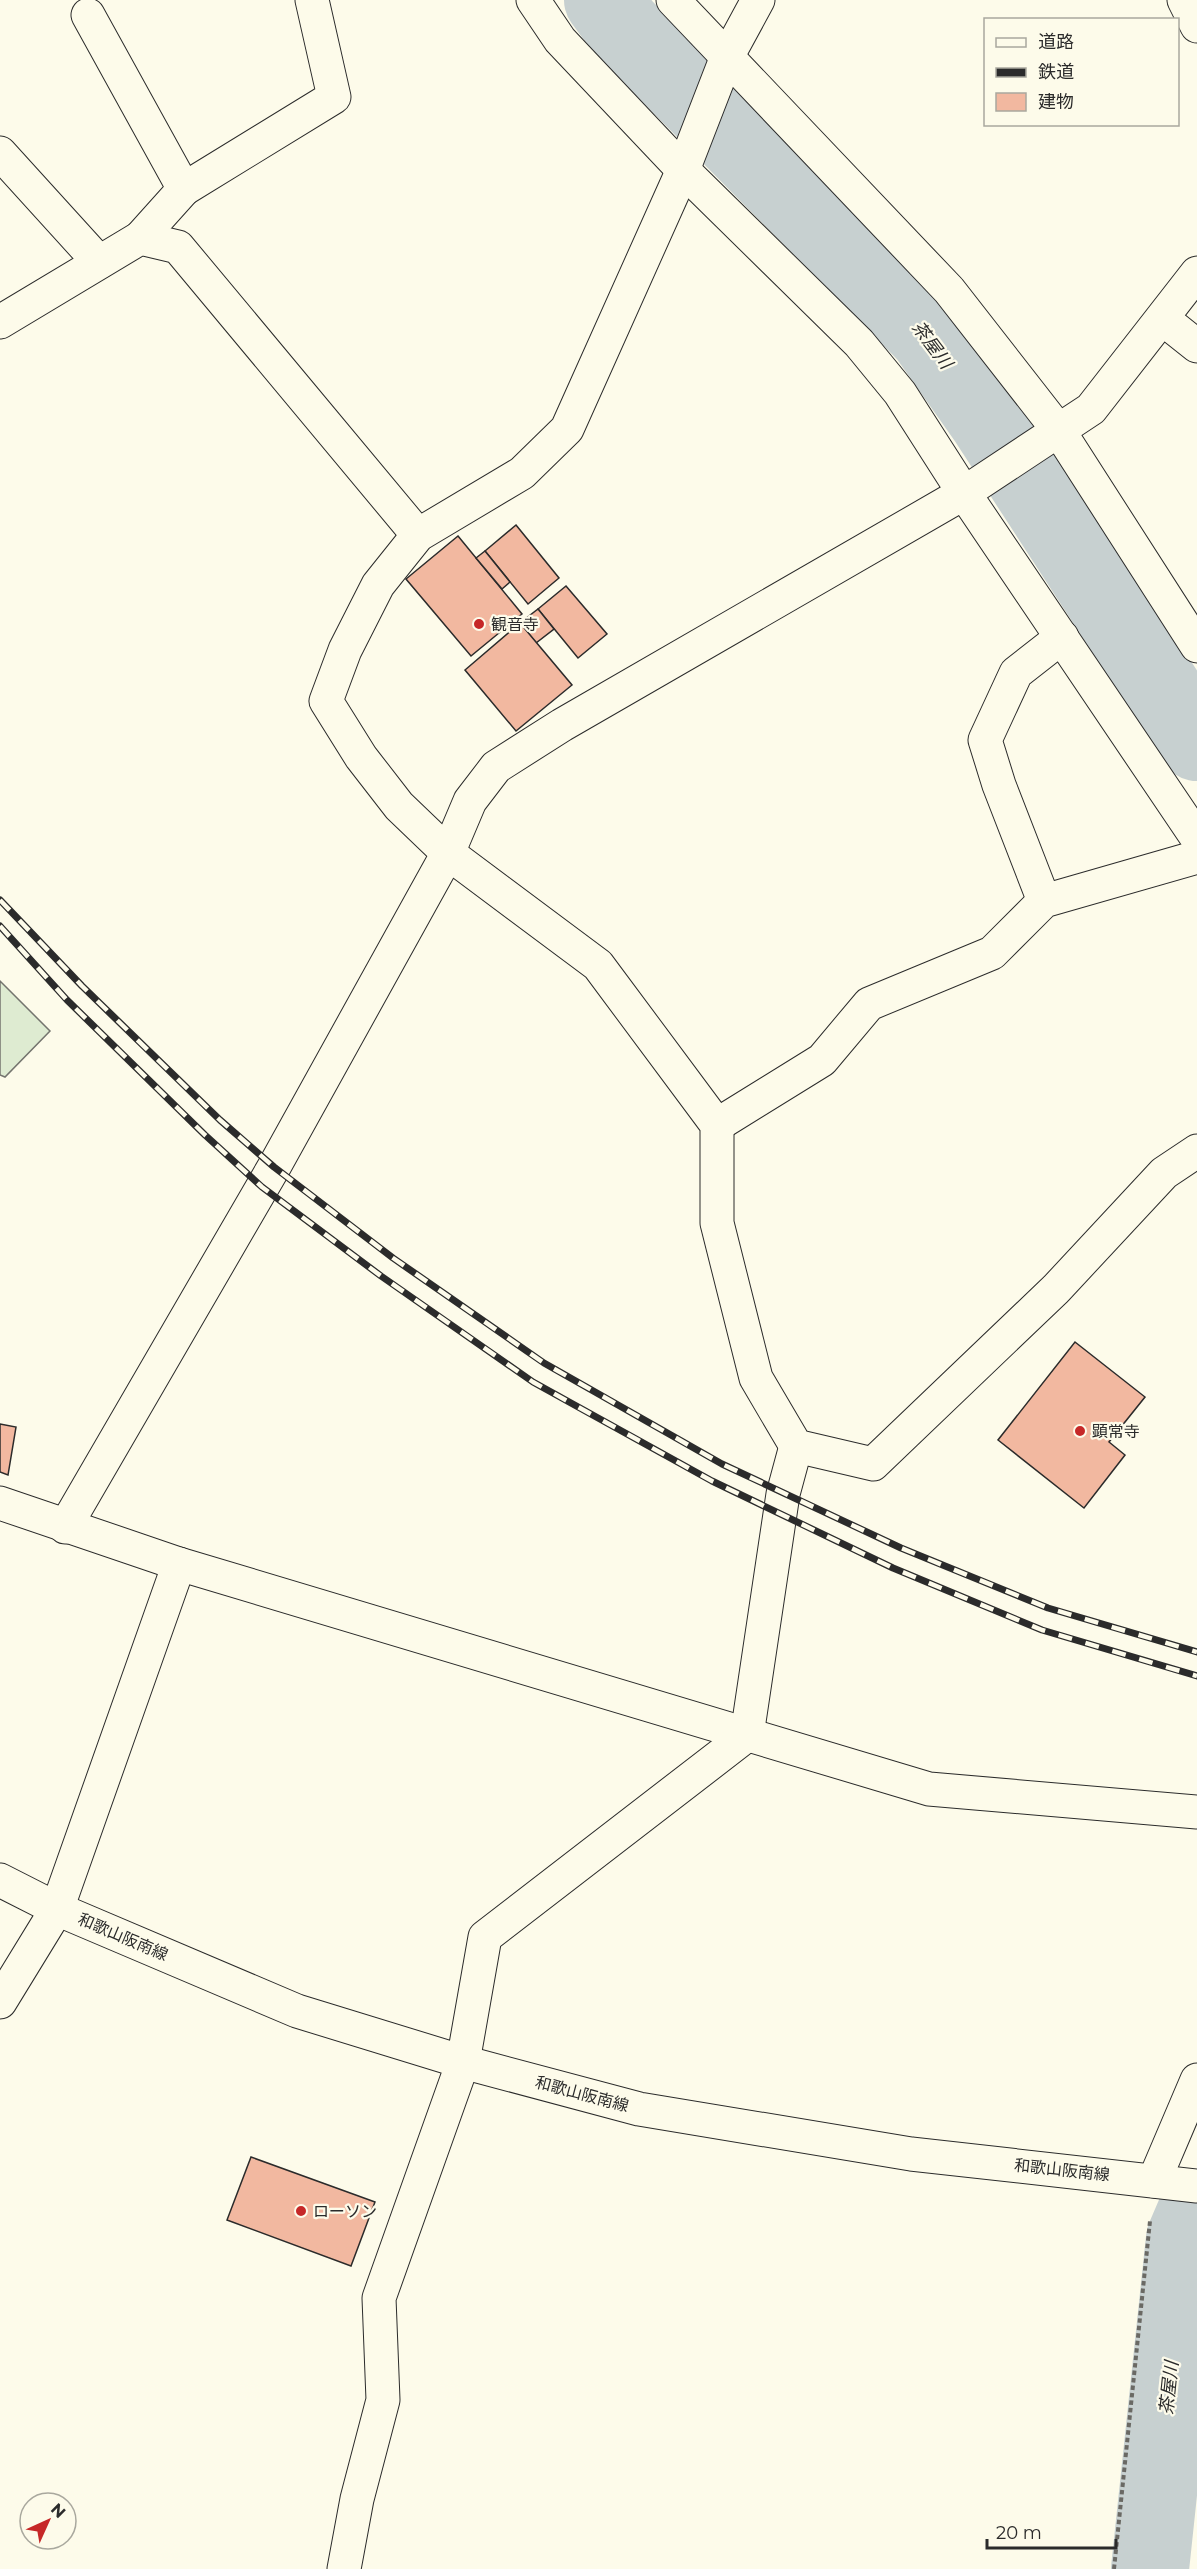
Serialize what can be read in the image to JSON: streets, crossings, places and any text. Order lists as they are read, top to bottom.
{
  "streets": {
    "street": ["和歌山阪南線"]
  },
  "water": ["茶屋川"],
  "places": ["観音寺", "顕常寺", "ローソン"],
  "legend": ["道路", "鉄道", "建物"],
  "scale_bar": "20 m",
  "north": "top right"
}
